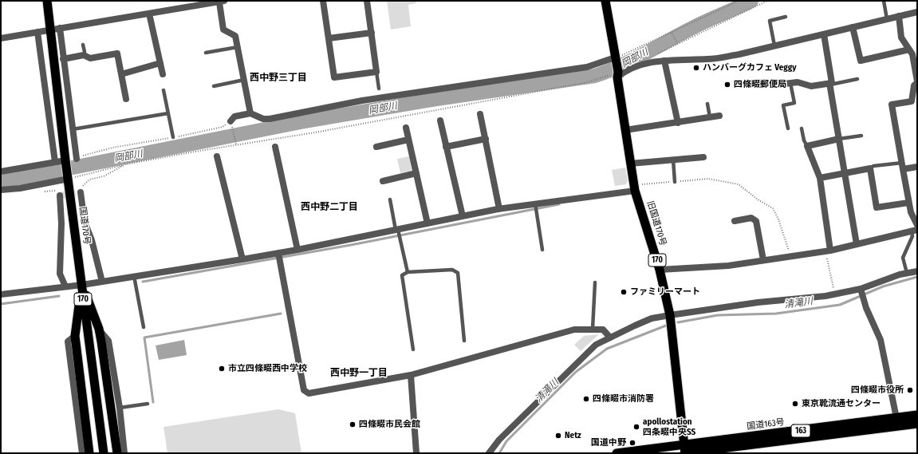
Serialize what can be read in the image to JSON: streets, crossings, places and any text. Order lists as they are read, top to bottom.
{
  "streets": {
    "highway": [
      "旧国道170号",
      "国道170号",
      "170",
      "国道163号",
      "163"
    ]
  },
  "crossings": [
    ["旧国道170号", "国道163号"],
    ["国道170号", "170"]
  ],
  "districts": ["西中野三丁目", "西中野二丁目", "西中野一丁目"],
  "water": ["岡部川", "清滝川"],
  "places": [
    "ハンバーグカフェ Veggy",
    "四條畷郵便局",
    "ファミリーマート",
    "市立四條畷西中学校",
    "四條畷市役所",
    "四條畷市消防署",
    "東京靴流通センター",
    "四條畷市民会館",
    "apollostation 四条畷中央SS",
    "Netz",
    "国道中野"
  ]
}
